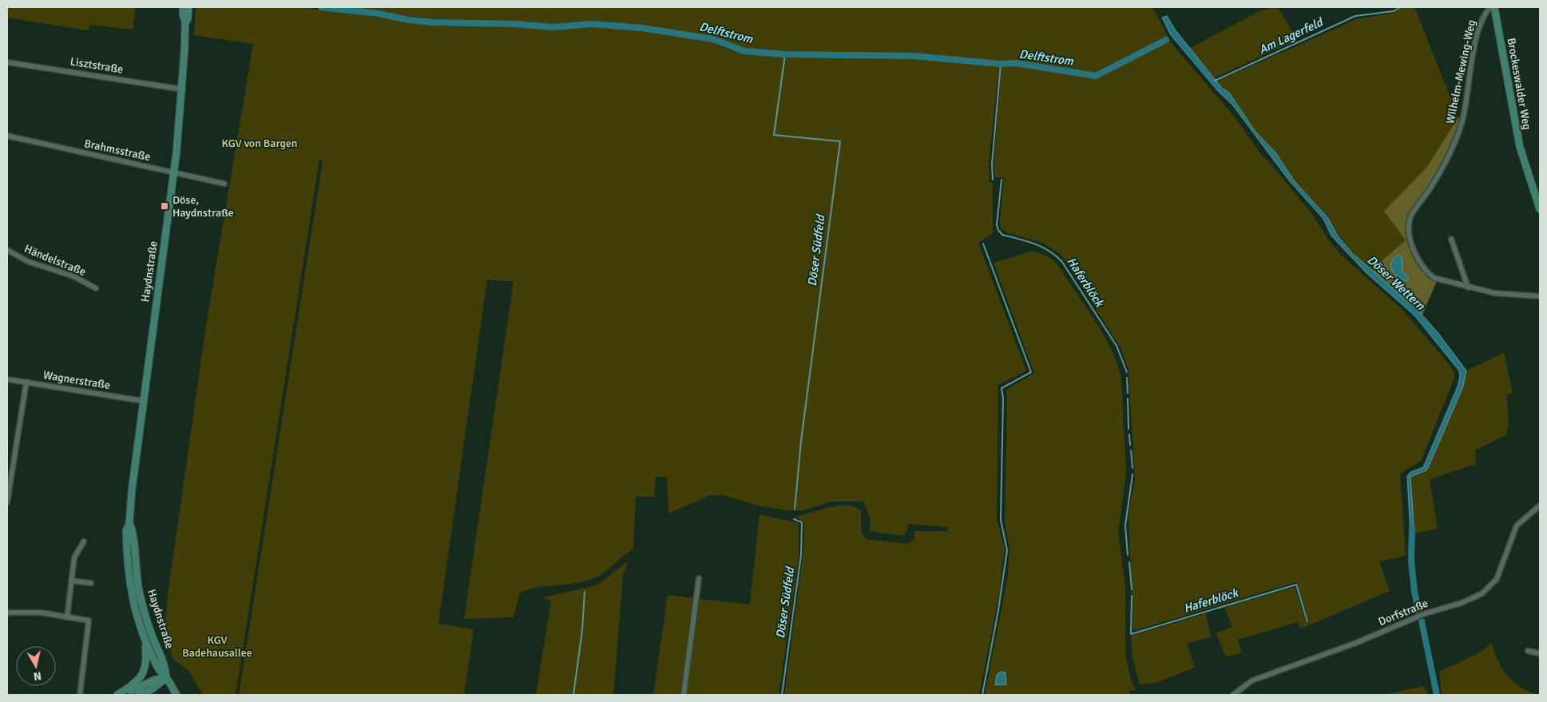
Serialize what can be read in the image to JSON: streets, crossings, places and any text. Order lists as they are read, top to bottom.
{
  "streets": {
    "street": [
      "Lisztstraße",
      "Wilhelm-Mewing-Weg",
      "Brockeswalder Weg",
      "Brahmsstraße",
      "Händelstraße",
      "Haydnstraße",
      "Wagnerstraße",
      "Dorfstraße"
    ]
  },
  "crossings": [
    ["Lisztstraße", "Haydnstraße"],
    ["Brahmsstraße", "Haydnstraße"],
    ["Haydnstraße", "Wagnerstraße"]
  ],
  "water": [
    "Delftstrom",
    "Am Lagerfeld",
    "Döser Südfeld",
    "Haferblöck",
    "Döser Wettern"
  ],
  "parks": ["KGV von Bargen", "KGV Badehausallee"],
  "places": {
    "transit": ["Döse, Haydnstraße"]
  },
  "north": "bottom"
}
